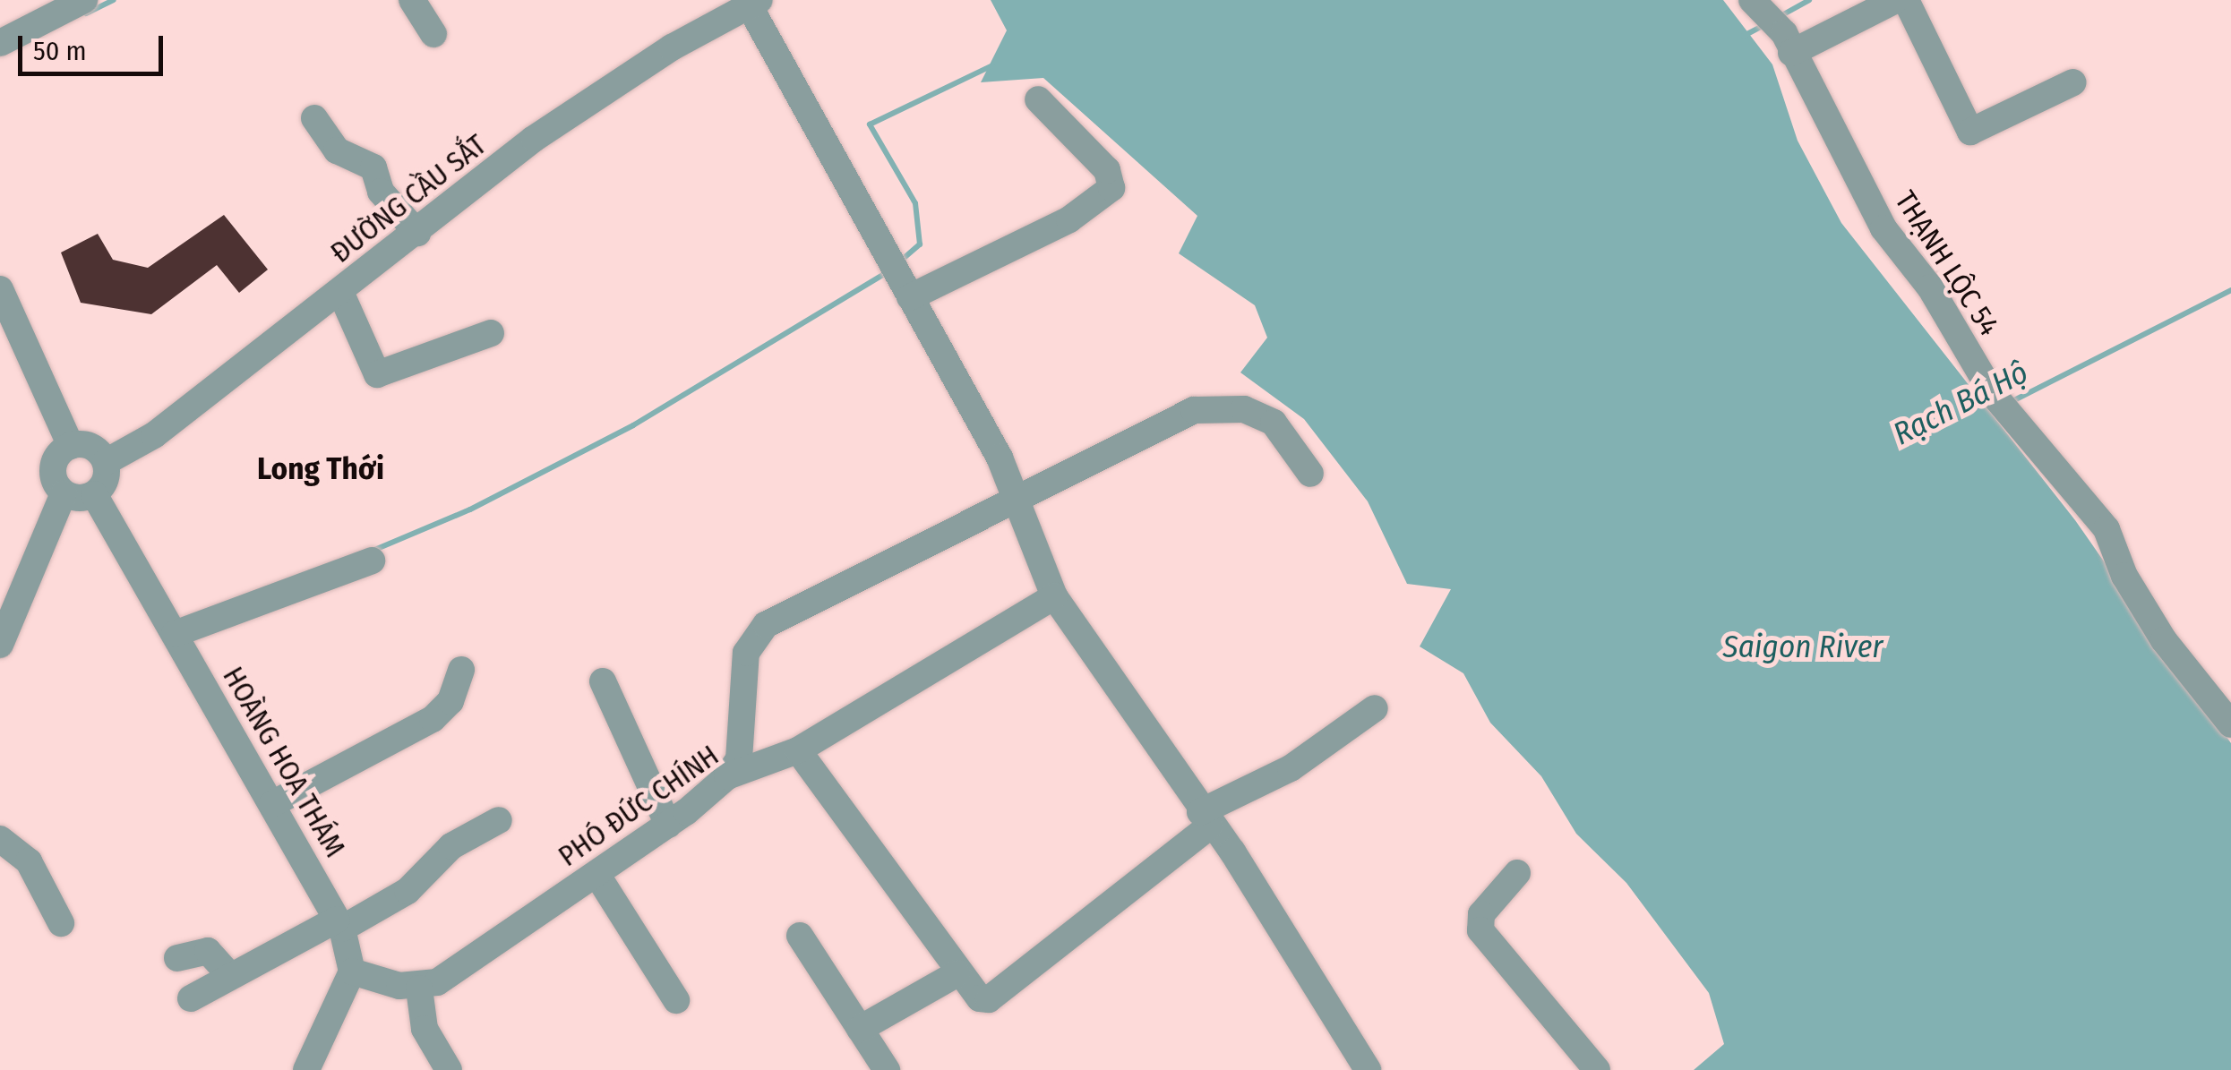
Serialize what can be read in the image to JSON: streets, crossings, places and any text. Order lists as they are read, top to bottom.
{
  "streets": {
    "street": [
      "ĐƯỜNG CẦU SẮT",
      "THẠNH LỘC 54",
      "HOÀNG HOA THÁM",
      "PHÓ ĐỨC CHÍNH"
    ]
  },
  "crossings": [
    ["ĐƯỜNG CẦU SẮT", "HOÀNG HOA THÁM"]
  ],
  "districts": ["Long Thới"],
  "water": ["Rạch Bá Hộ", "Saigon River"],
  "scale_bar": "50 m"
}
